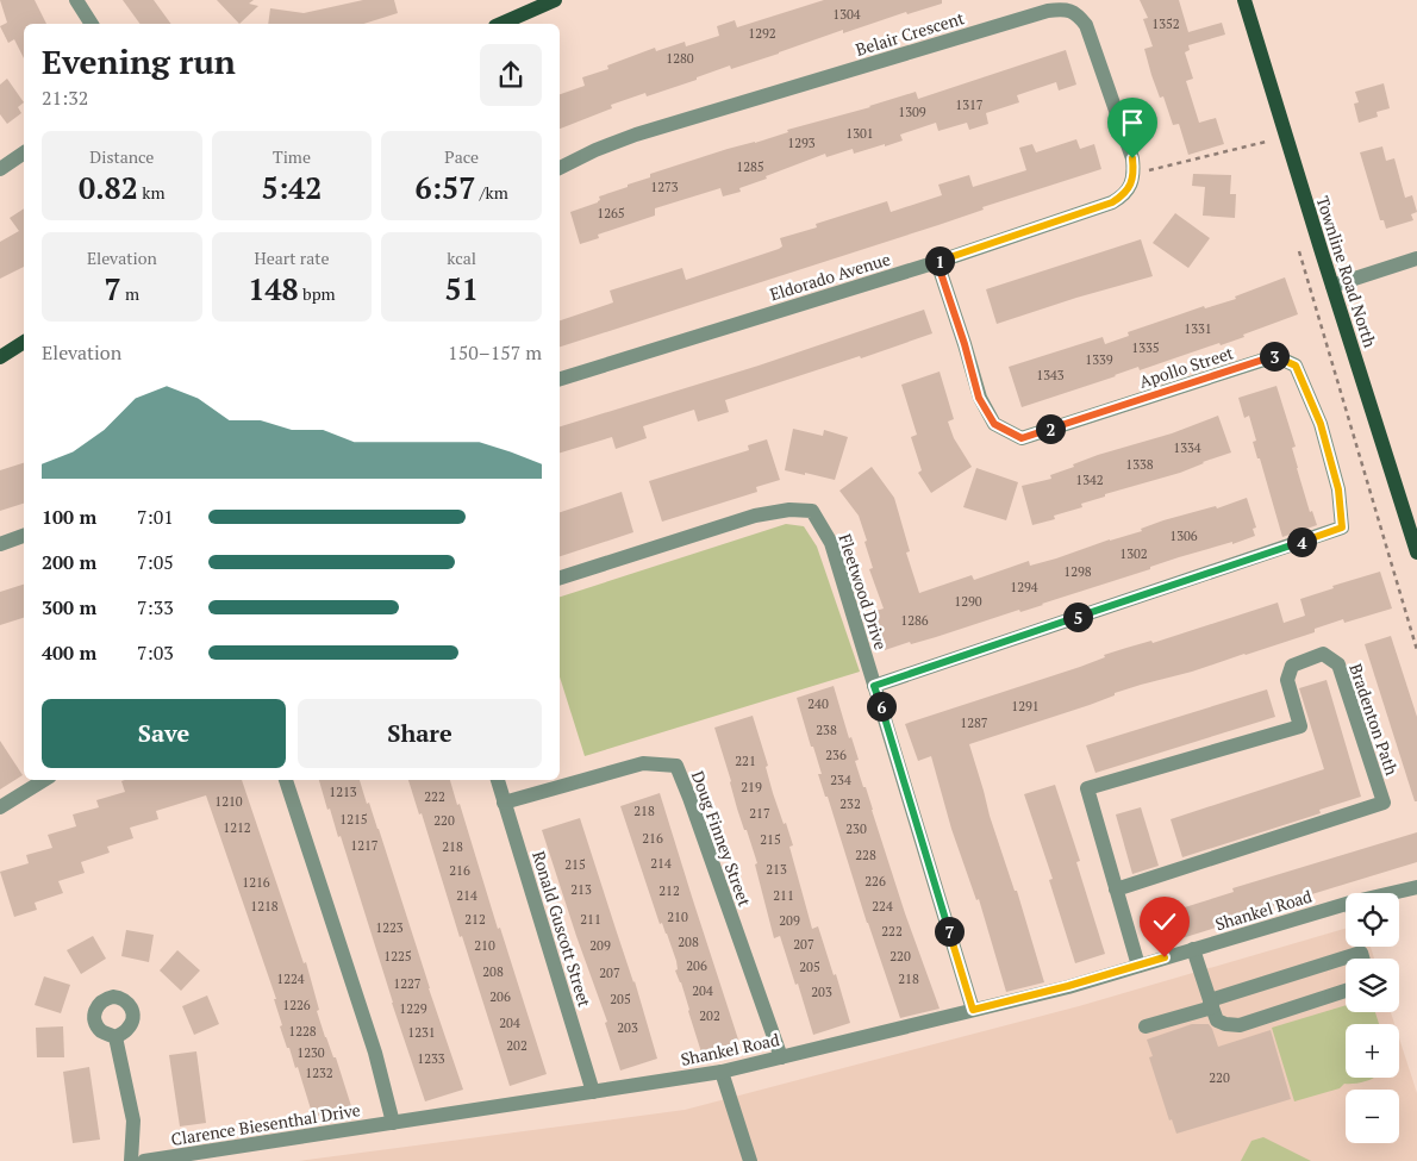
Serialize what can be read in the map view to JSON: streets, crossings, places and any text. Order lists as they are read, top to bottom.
{
  "streets": {
    "main road": ["Townline Road North"],
    "street": [
      "Belair Crescent",
      "Eldorado Avenue",
      "Apollo Street",
      "Fleetwood Drive",
      "Bradenton Path",
      "Doug Finney Street",
      "Shankel Road",
      "Ronald Guscott Street",
      "Clarence Biesenthal Drive"
    ]
  },
  "crossings": [
    ["Belair Crescent", "Eldorado Avenue"],
    ["Eldorado Avenue", "Apollo Street"],
    ["Apollo Street", "Fleetwood Drive"],
    ["Fleetwood Drive", "Shankel Road"],
    ["Bradenton Path", "Shankel Road"],
    ["Doug Finney Street", "Shankel Road"],
    ["Doug Finney Street", "Ronald Guscott Street"],
    ["Shankel Road", "Ronald Guscott Street"],
    ["Shankel Road", "Clarence Biesenthal Drive"]
  ],
  "house_numbers": [
    "1304",
    "1352",
    "1292",
    "1280",
    "1317",
    "1309",
    "1301",
    "1293",
    "1285",
    "1273",
    "1265",
    "1331",
    "1335",
    "1339",
    "1343",
    "1334",
    "1338",
    "1342",
    "1306",
    "1302",
    "1298",
    "1294",
    "1290",
    "1286",
    "240",
    "1291",
    "1287",
    "238",
    "236",
    "221",
    "234",
    "219",
    "1213",
    "222",
    "1210",
    "232",
    "218",
    "217",
    "1215",
    "220",
    "1212",
    "230",
    "216",
    "215",
    "1217",
    "218",
    "228",
    "214",
    "215",
    "213",
    "216",
    "226",
    "1216",
    "213",
    "212",
    "214",
    "211",
    "1218",
    "224",
    "210",
    "212",
    "211",
    "209",
    "1223",
    "222",
    "208",
    "207",
    "210",
    "209",
    "1225",
    "220",
    "206",
    "205",
    "208",
    "207",
    "1224",
    "218",
    "1227",
    "204",
    "203",
    "206",
    "205",
    "1226",
    "1229",
    "202",
    "204",
    "203",
    "1228",
    "1231",
    "202",
    "1230",
    "1233",
    "1232",
    "220"
  ],
  "page": {
    "heading": ["Evening run", "21:32"],
    "stats": [
      ["Distance", "0.82 km"],
      ["Time", "5:42"],
      ["Pace", "6:57 /km"],
      ["Elevation", "7 m"],
      ["Heart rate", "148 bpm"],
      ["kcal", "51"]
    ],
    "pins": [
      "1",
      "3",
      "2",
      "4",
      "5",
      "6",
      "7"
    ],
    "chart": ["Elevation", "150–157 m"],
    "list": [
      {
        "name": "100 m",
        "note": "7:01"
      },
      {
        "name": "200 m",
        "note": "7:05"
      },
      {
        "name": "300 m",
        "note": "7:33"
      },
      {
        "name": "400 m",
        "note": "7:03"
      }
    ],
    "buttons": ["Save", "Share"],
    "map_buttons": ["+", "−"]
  }
}
